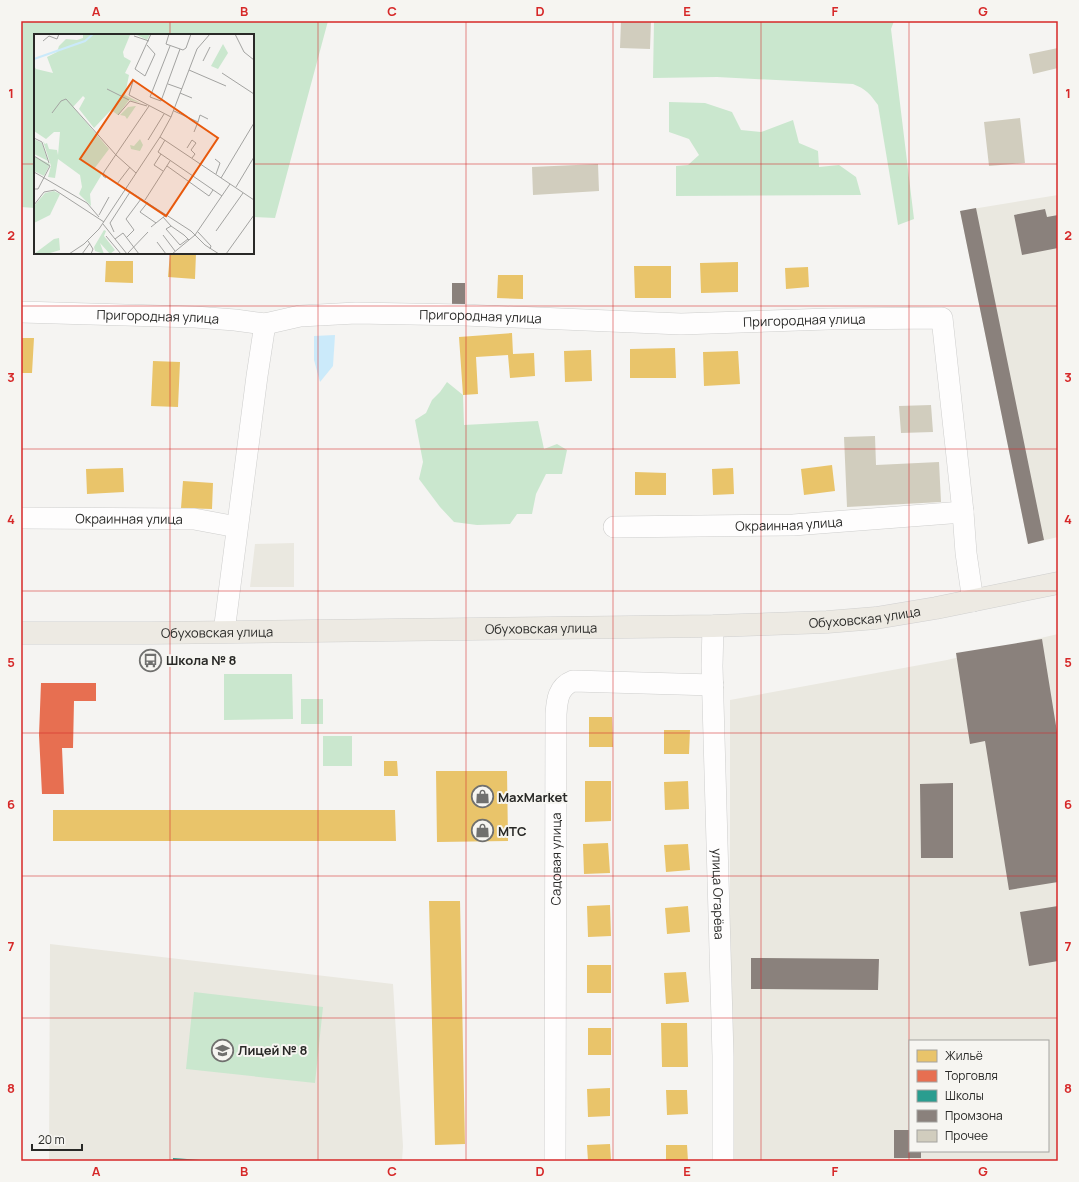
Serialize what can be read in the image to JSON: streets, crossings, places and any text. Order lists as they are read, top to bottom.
{
  "streets": {
    "main road": ["Обуховская улица"],
    "street": [
      "Пригородная улица",
      "Окраинная улица",
      "Садовая улица",
      "улица Огарёва"
    ]
  },
  "crossings": [
    ["Пригородная улица", "Окраинная улица"],
    ["Обуховская улица", "улица Огарёва"],
    ["Садовая улица", "улица Огарёва"]
  ],
  "places": {
    "bus stop": ["Школа № 8"],
    "shop": ["MaxMarket", "МТС"],
    "school or university": ["Лицей № 8"]
  },
  "legend": [
    "Жильё",
    "Торговля",
    "Школы",
    "Промзона",
    "Прочее"
  ],
  "scale_bar": "20 m",
  "grid": {
    "columns": [
      "A",
      "B",
      "C",
      "D",
      "E",
      "F",
      "G"
    ],
    "rows": [
      "1",
      "2",
      "3",
      "4",
      "5",
      "6",
      "7",
      "8"
    ]
  }
}
